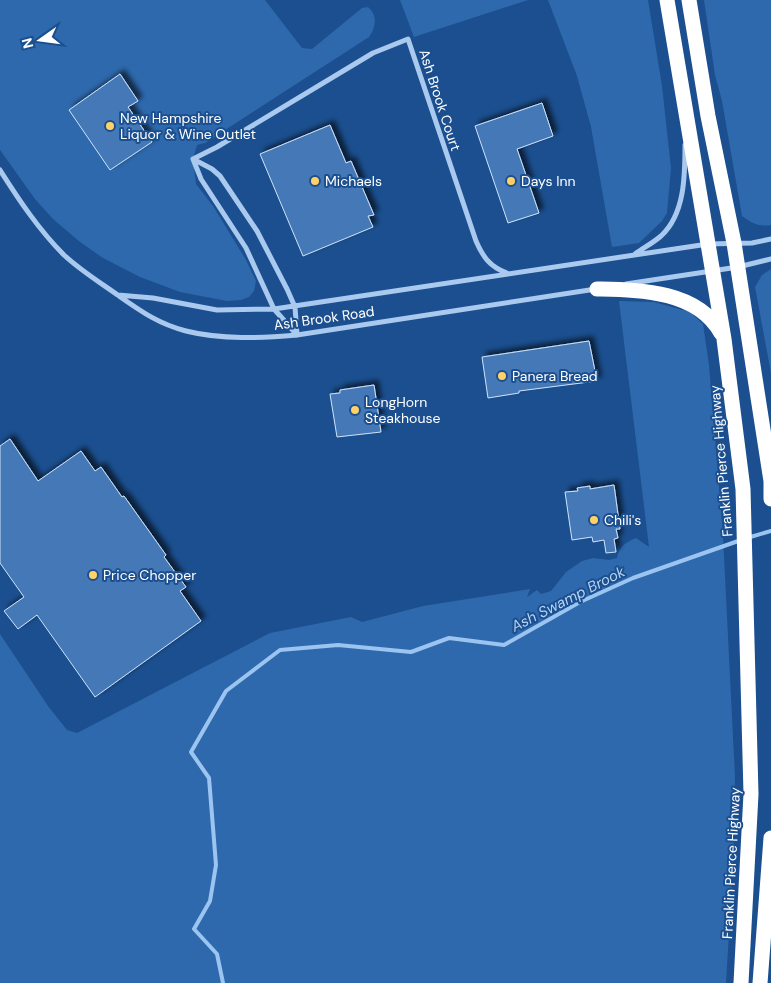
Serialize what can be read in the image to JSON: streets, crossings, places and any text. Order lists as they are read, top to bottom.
{
  "streets": {
    "highway": ["Franklin Pierce Highway"],
    "street": ["Ash Brook Court", "Ash Brook Road"]
  },
  "crossings": [
    ["Ash Brook Road", "Franklin Pierce Highway"]
  ],
  "water": ["Ash Swamp Brook"],
  "places": [
    "New Hampshire Liquor & Wine Outlet",
    "Michaels",
    "Days Inn",
    "Panera Bread",
    "LongHorn Steakhouse",
    "Chili's",
    "Price Chopper"
  ],
  "north": "left"
}
